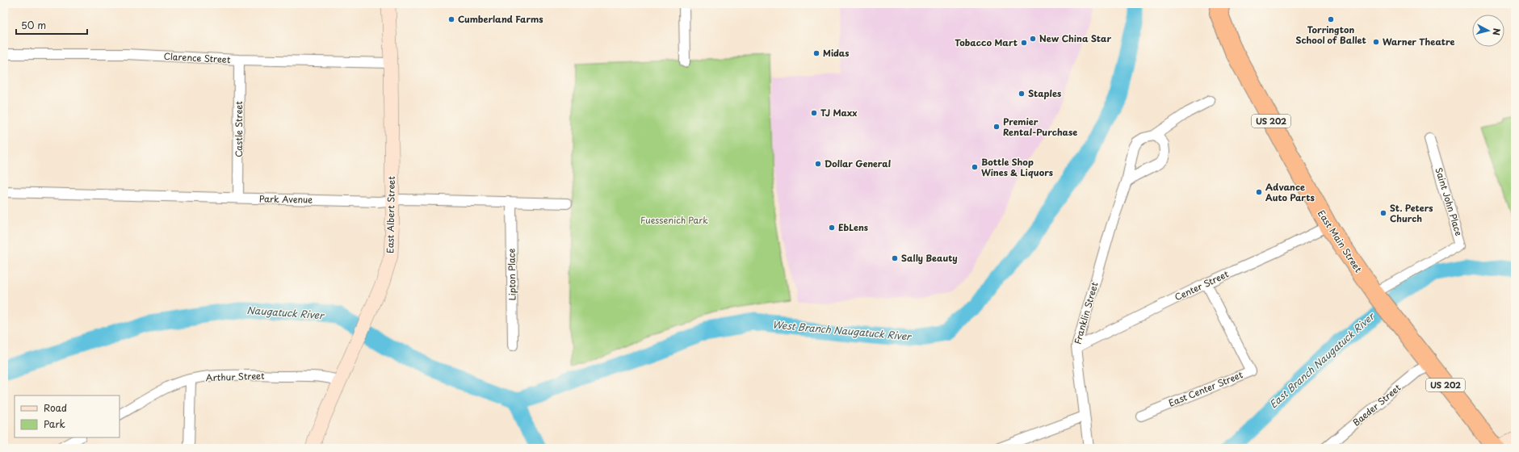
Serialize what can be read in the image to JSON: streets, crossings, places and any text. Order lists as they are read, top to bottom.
{
  "streets": {
    "highway": ["US 202", "East Main Street"],
    "main road": ["East Albert Street"],
    "street": [
      "Clarence Street",
      "Castle Street",
      "Park Avenue",
      "Saint John Place",
      "Lipton Place",
      "Center Street",
      "Franklin Street",
      "Arthur Street",
      "East Center Street",
      "Baeder Street"
    ]
  },
  "crossings": [
    ["Clarence Street", "Castle Street"],
    ["Clarence Street", "East Albert Street"],
    ["Castle Street", "Park Avenue"],
    ["Park Avenue", "East Albert Street"],
    ["Park Avenue", "Lipton Place"],
    ["Saint John Place", "East Main Street"],
    ["East Albert Street", "Arthur Street"],
    ["East Main Street", "Center Street"],
    ["East Main Street", "Baeder Street"],
    ["Center Street", "Franklin Street"],
    ["Center Street", "East Center Street"]
  ],
  "water": ["Naugatuck River", "West Branch Naugatuck River", "East Branch Naugatuck River"],
  "parks": ["Fuessenich Park"],
  "places": [
    "Cumberland Farms",
    "Torrington School of Ballet",
    "New China Star",
    "Warner Theatre",
    "Tobacco Mart",
    "Midas",
    "Staples",
    "TJ Maxx",
    "Premier Rental-Purchase",
    "Dollar General",
    "Bottle Shop Wines & Liquors",
    "Advance Auto Parts",
    "St. Peters Church",
    "EbLens",
    "Sally Beauty"
  ],
  "legend": ["Road", "Park"],
  "scale_bar": "50 m",
  "north": "right"
}
